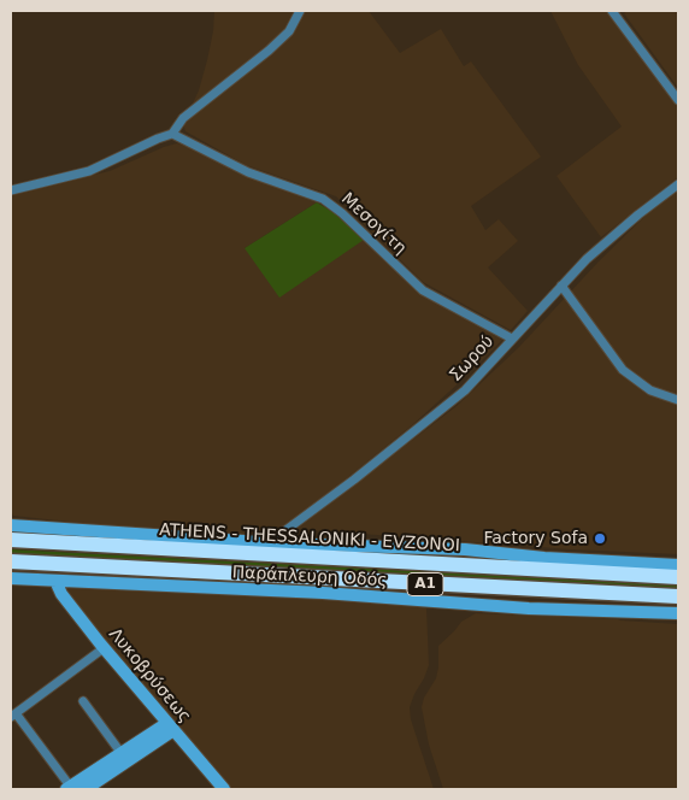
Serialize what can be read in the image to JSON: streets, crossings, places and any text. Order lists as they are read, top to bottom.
{
  "streets": {
    "highway": ["ATHENS - THESSALONIKI - EVZONOI", "Α1"],
    "street": [
      "Μεσογίτη",
      "Σωρού",
      "Παράπλευρη Οδός",
      "Λυκοβρύσεως"
    ]
  },
  "crossings": [
    ["Μεσογίτη", "Σωρού"],
    ["Σωρού", "Παράπλευρη Οδός"],
    ["ATHENS - THESSALONIKI - EVZONOI", "Παράπλευρη Οδός"],
    ["Παράπλευρη Οδός", "Λυκοβρύσεως"]
  ],
  "places": ["Factory Sofa"]
}
